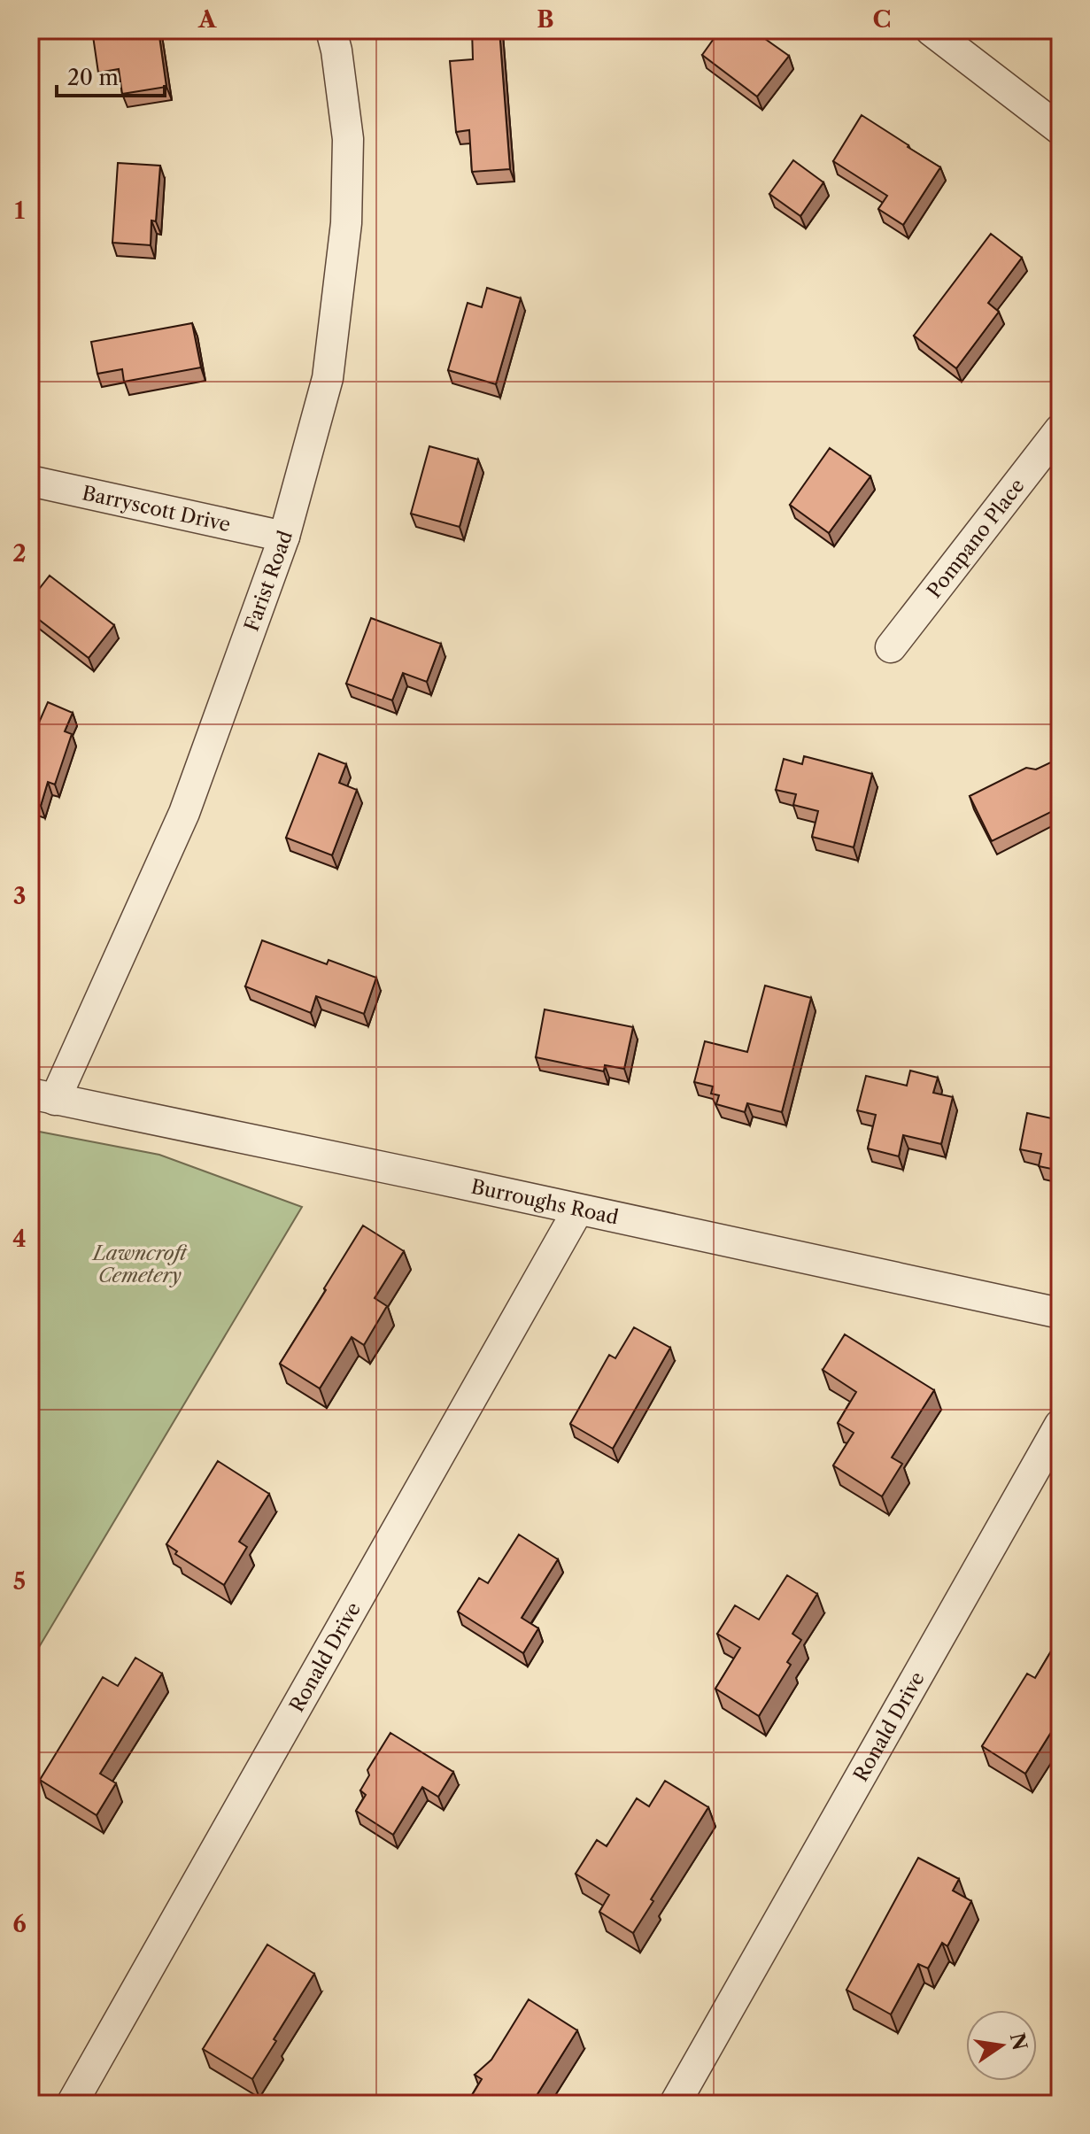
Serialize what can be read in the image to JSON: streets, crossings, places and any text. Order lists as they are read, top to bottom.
{
  "streets": {
    "street": [
      "Barryscott Drive",
      "Pompano Place",
      "Farist Road",
      "Burroughs Road",
      "Ronald Drive"
    ]
  },
  "crossings": [
    ["Barryscott Drive", "Farist Road"],
    ["Farist Road", "Burroughs Road"],
    ["Burroughs Road", "Ronald Drive"]
  ],
  "parks": ["Lawncroft Cemetery"],
  "scale_bar": "20 m",
  "north": "right",
  "grid": {
    "columns": ["A", "B", "C"],
    "rows": [
      "1",
      "2",
      "3",
      "4",
      "5",
      "6"
    ]
  }
}
